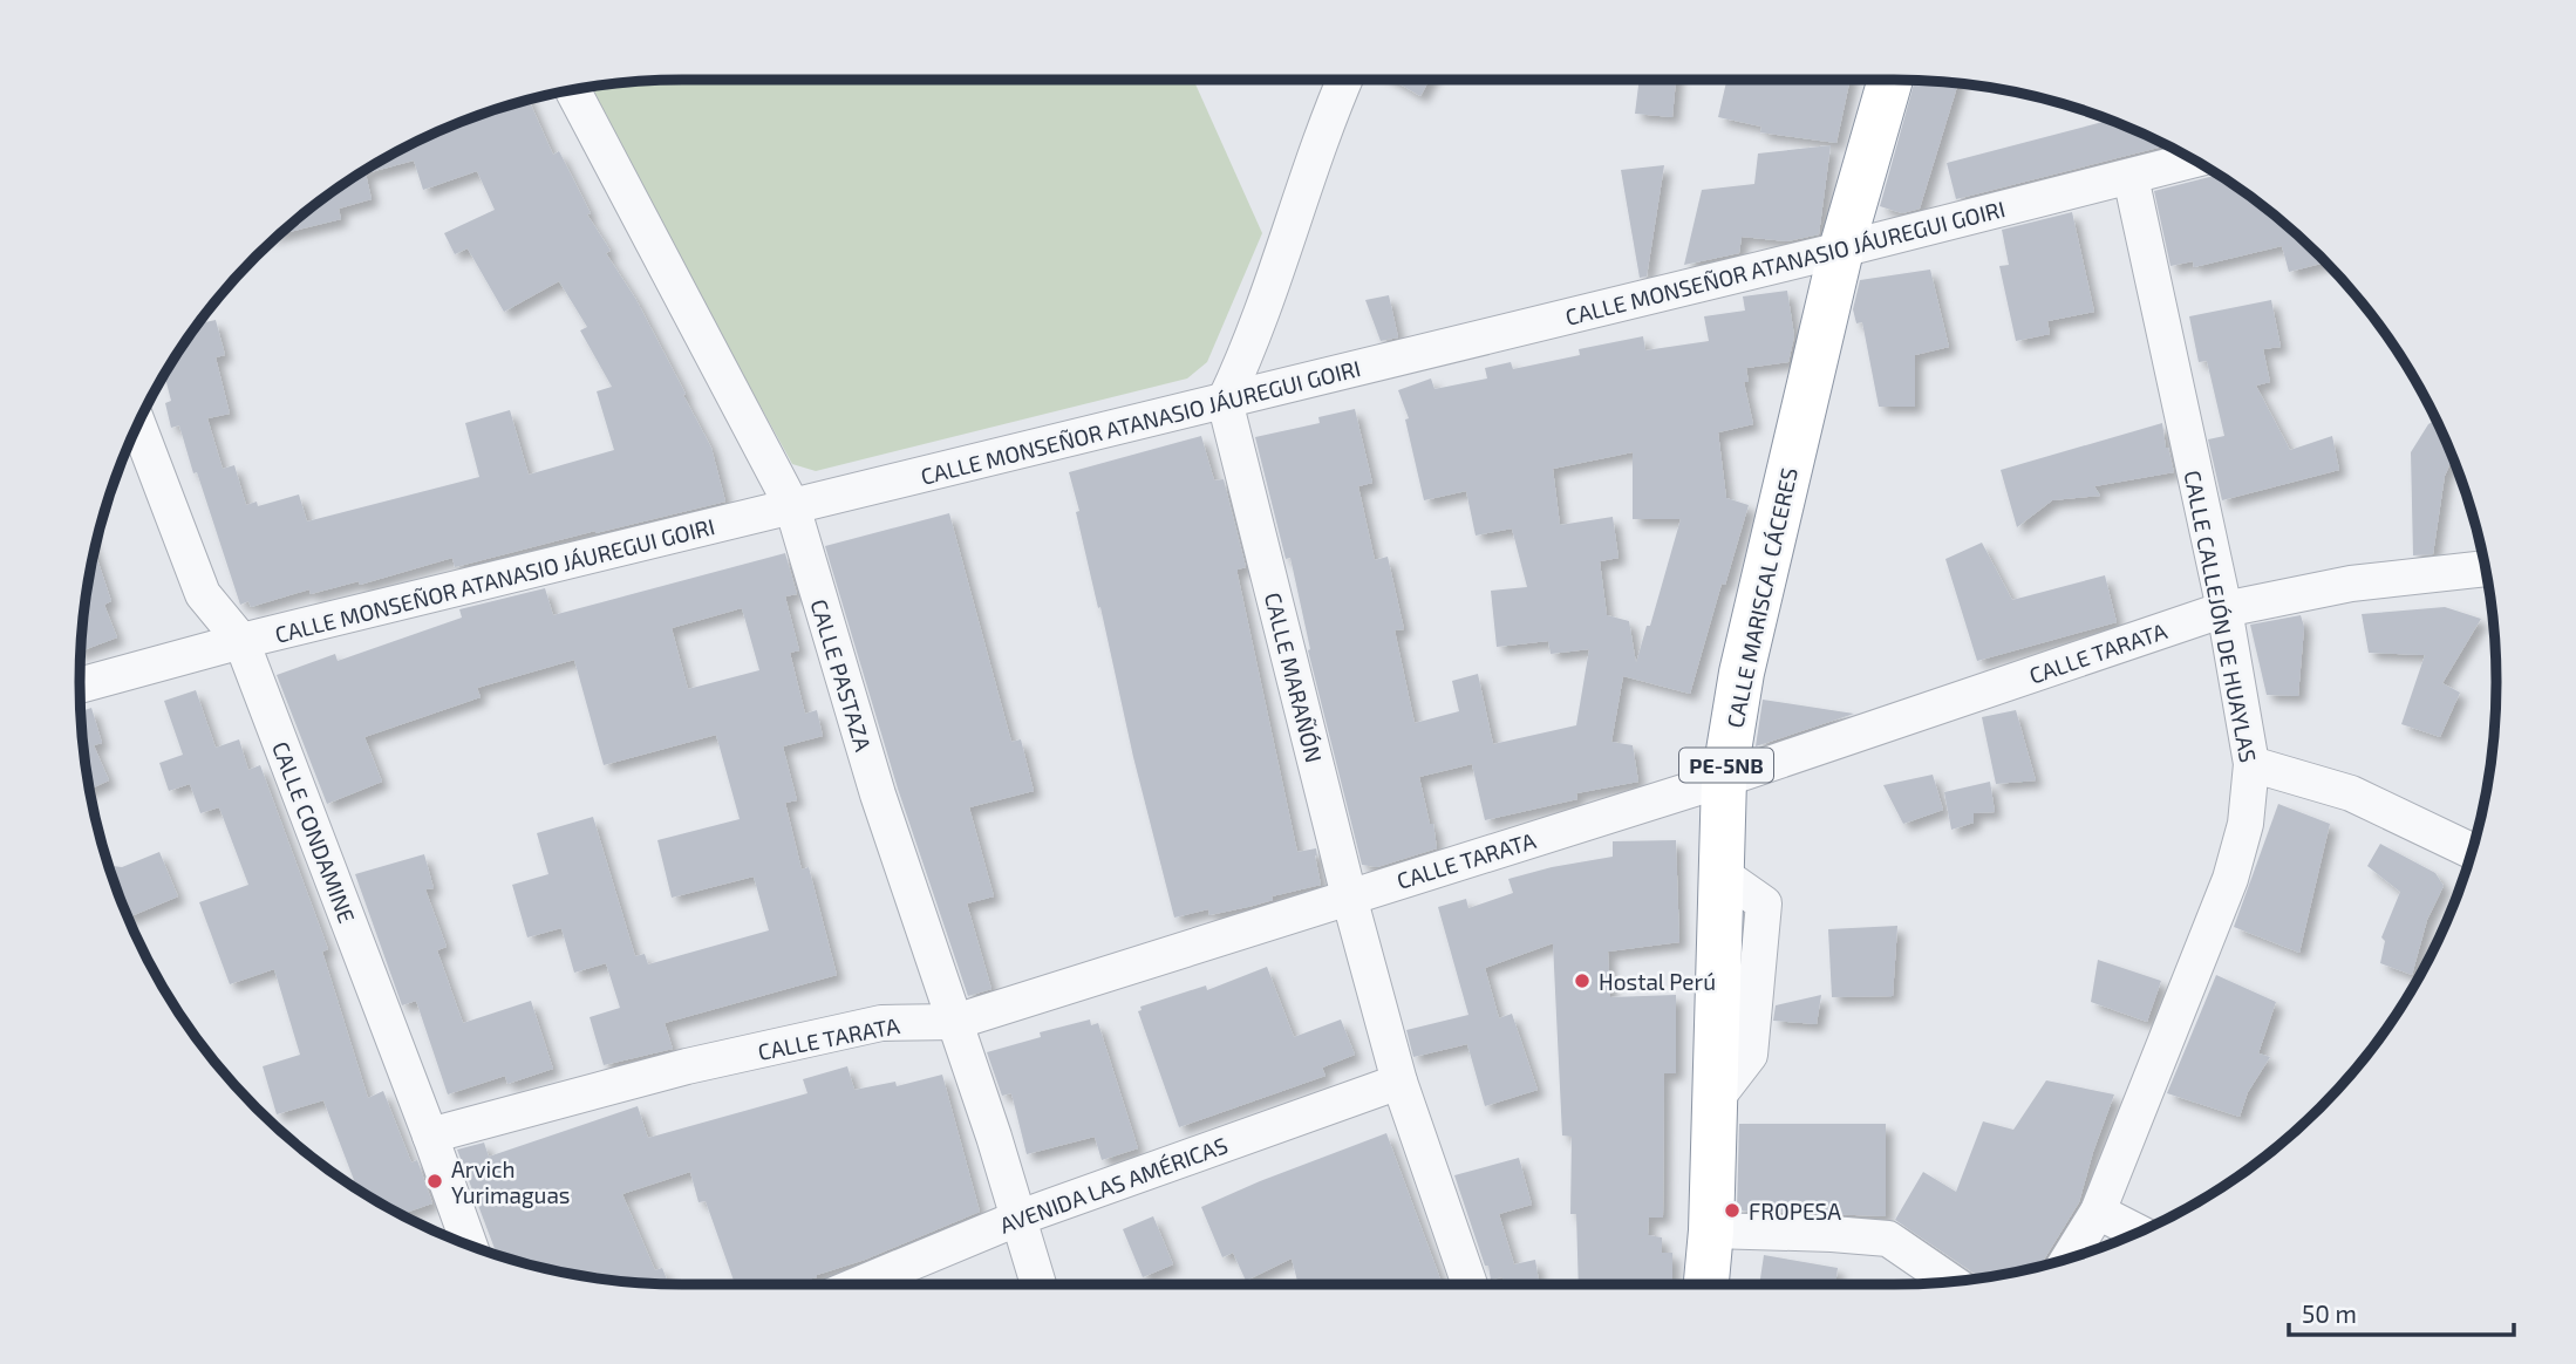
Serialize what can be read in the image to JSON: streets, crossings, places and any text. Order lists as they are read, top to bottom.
{
  "streets": {
    "highway": ["CALLE MARISCAL CÁCERES", "PE-5NB"],
    "street": [
      "CALLE MONSEÑOR ATANASIO JÁUREGUI GOIRI",
      "CALLE CALLEJÓN DE HUAYLAS",
      "CALLE TARATA",
      "CALLE PASTAZA",
      "CALLE MARAÑÓN",
      "CALLE CONDAMINE",
      "AVENIDA LAS AMÉRICAS"
    ]
  },
  "crossings": [
    ["CALLE MONSEÑOR ATANASIO JÁUREGUI GOIRI", "CALLE MARISCAL CÁCERES"],
    ["CALLE MONSEÑOR ATANASIO JÁUREGUI GOIRI", "CALLE CALLEJÓN DE HUAYLAS"],
    ["CALLE MONSEÑOR ATANASIO JÁUREGUI GOIRI", "CALLE PASTAZA"],
    ["CALLE MONSEÑOR ATANASIO JÁUREGUI GOIRI", "CALLE MARAÑÓN"],
    ["CALLE MONSEÑOR ATANASIO JÁUREGUI GOIRI", "PE-5NB"],
    ["CALLE MONSEÑOR ATANASIO JÁUREGUI GOIRI", "CALLE CONDAMINE"],
    ["CALLE MARISCAL CÁCERES", "CALLE TARATA"],
    ["CALLE MARISCAL CÁCERES", "PE-5NB"],
    ["CALLE CALLEJÓN DE HUAYLAS", "CALLE TARATA"],
    ["CALLE TARATA", "CALLE PASTAZA"],
    ["CALLE TARATA", "CALLE MARAÑÓN"],
    ["CALLE TARATA", "CALLE CONDAMINE"],
    ["CALLE PASTAZA", "AVENIDA LAS AMÉRICAS"],
    ["CALLE MARAÑÓN", "AVENIDA LAS AMÉRICAS"]
  ],
  "places": ["Hostal Perú", "Arvich Yurimaguas", "FROPESA"],
  "scale_bar": "50 m"
}
